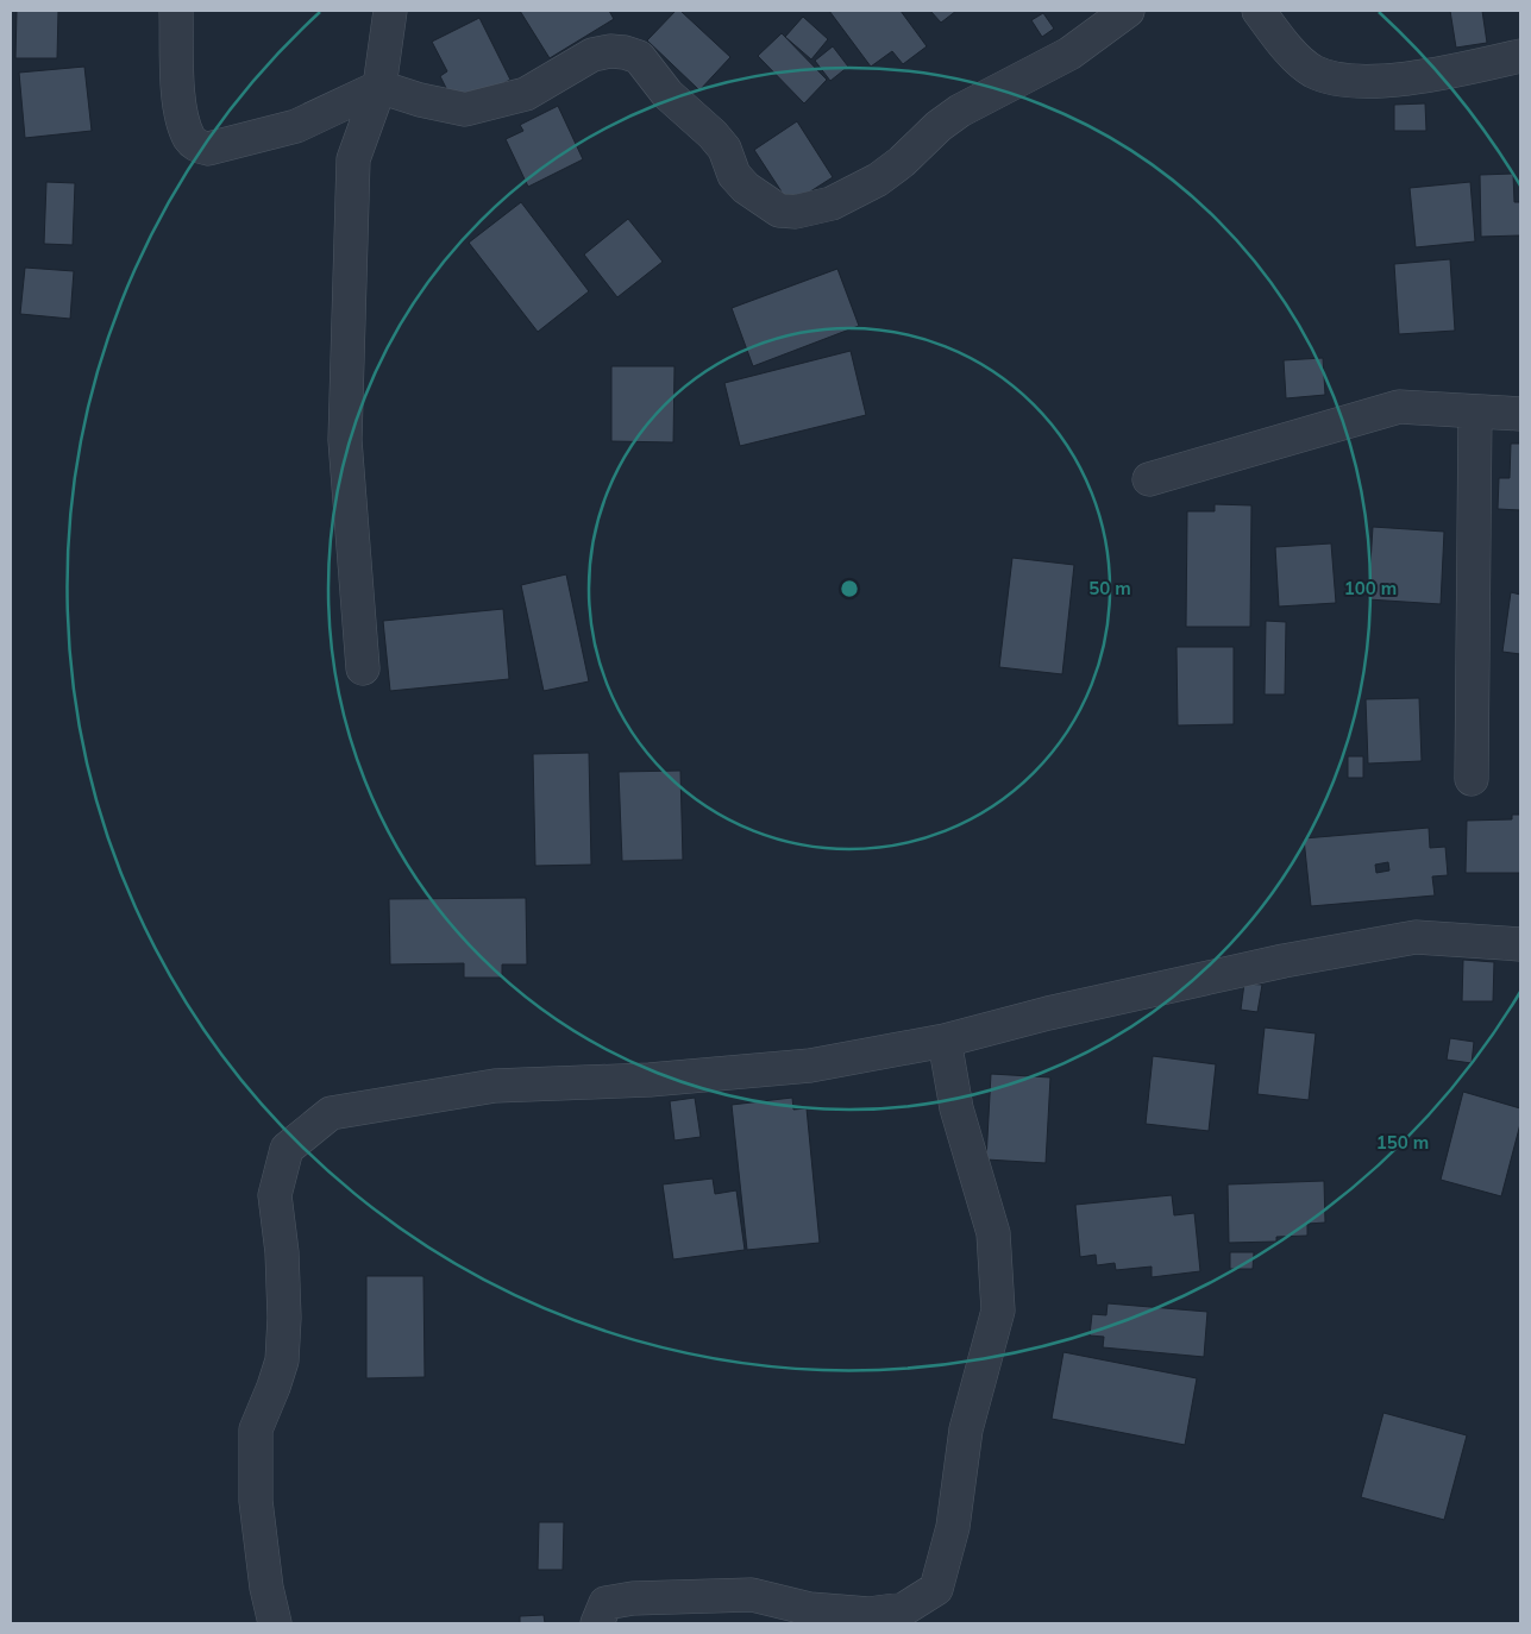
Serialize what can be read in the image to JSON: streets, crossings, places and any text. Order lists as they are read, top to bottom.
{
  "rings": ["50 m", "100 m", "150 m"]
}
